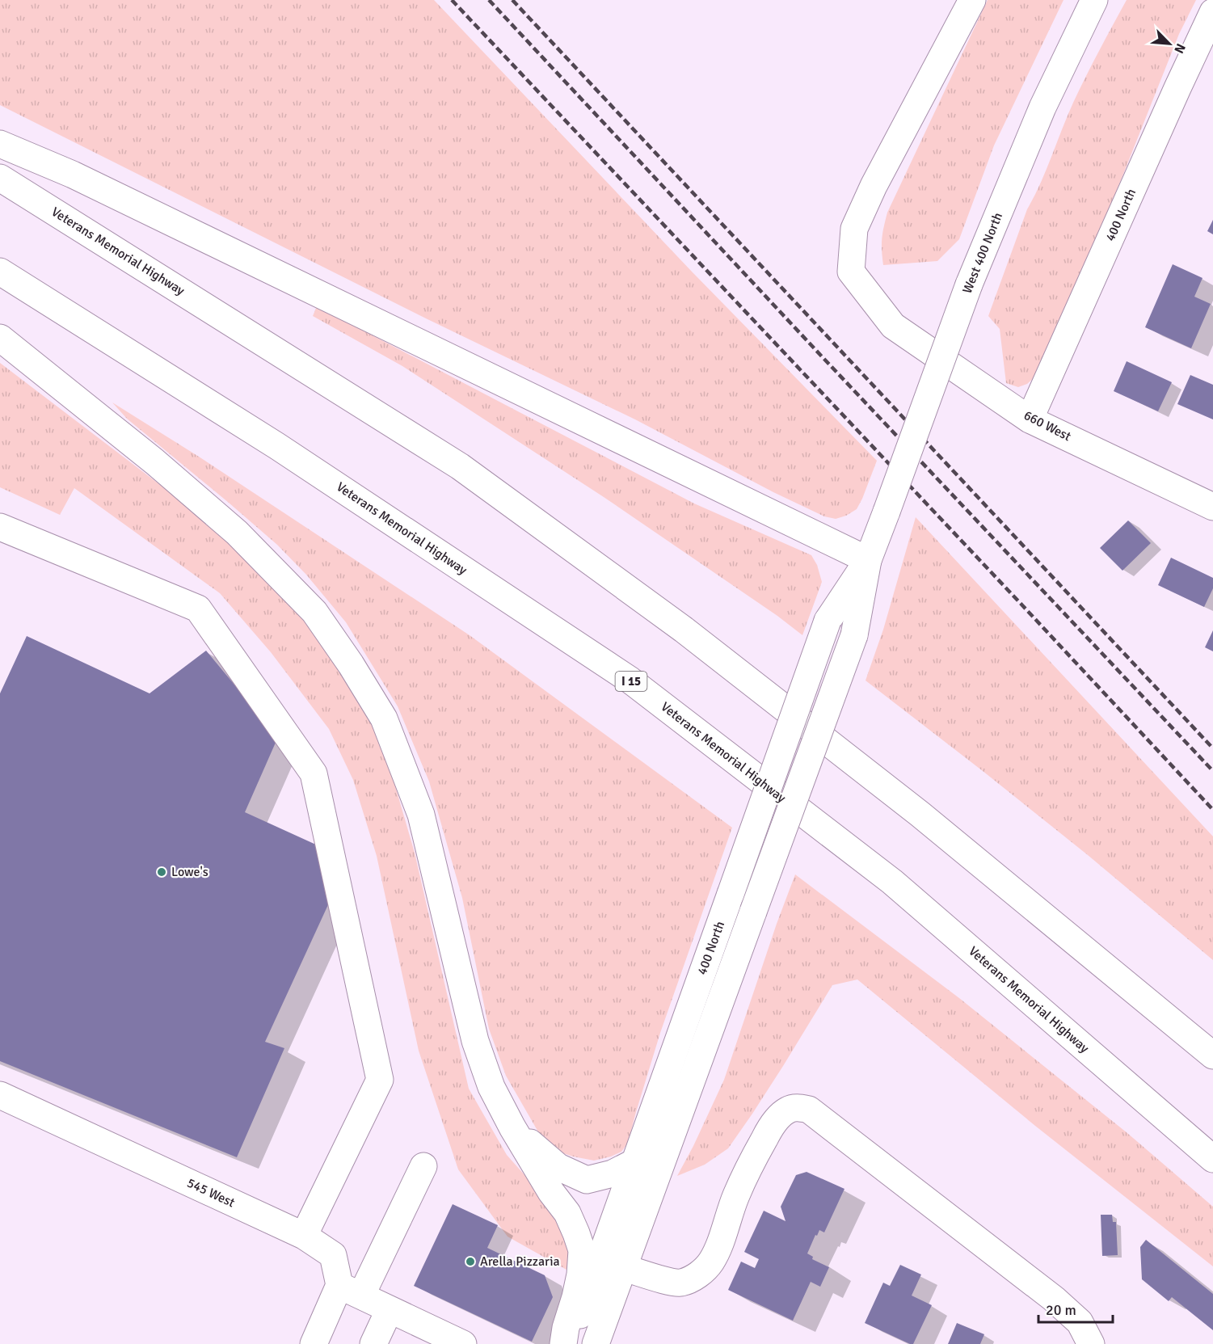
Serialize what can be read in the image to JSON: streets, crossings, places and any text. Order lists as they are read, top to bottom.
{
  "streets": {
    "main road": [
      "400 North",
      "Veterans Memorial Highway",
      "West 400 North",
      "660 West",
      "I 15",
      "545 West"
    ]
  },
  "crossings": [
    ["400 North", "West 400 North"],
    ["400 North", "660 West"]
  ],
  "places": ["Lowe's", "Arella Pizzaria"],
  "scale_bar": "20 m",
  "north": "bottom right"
}
